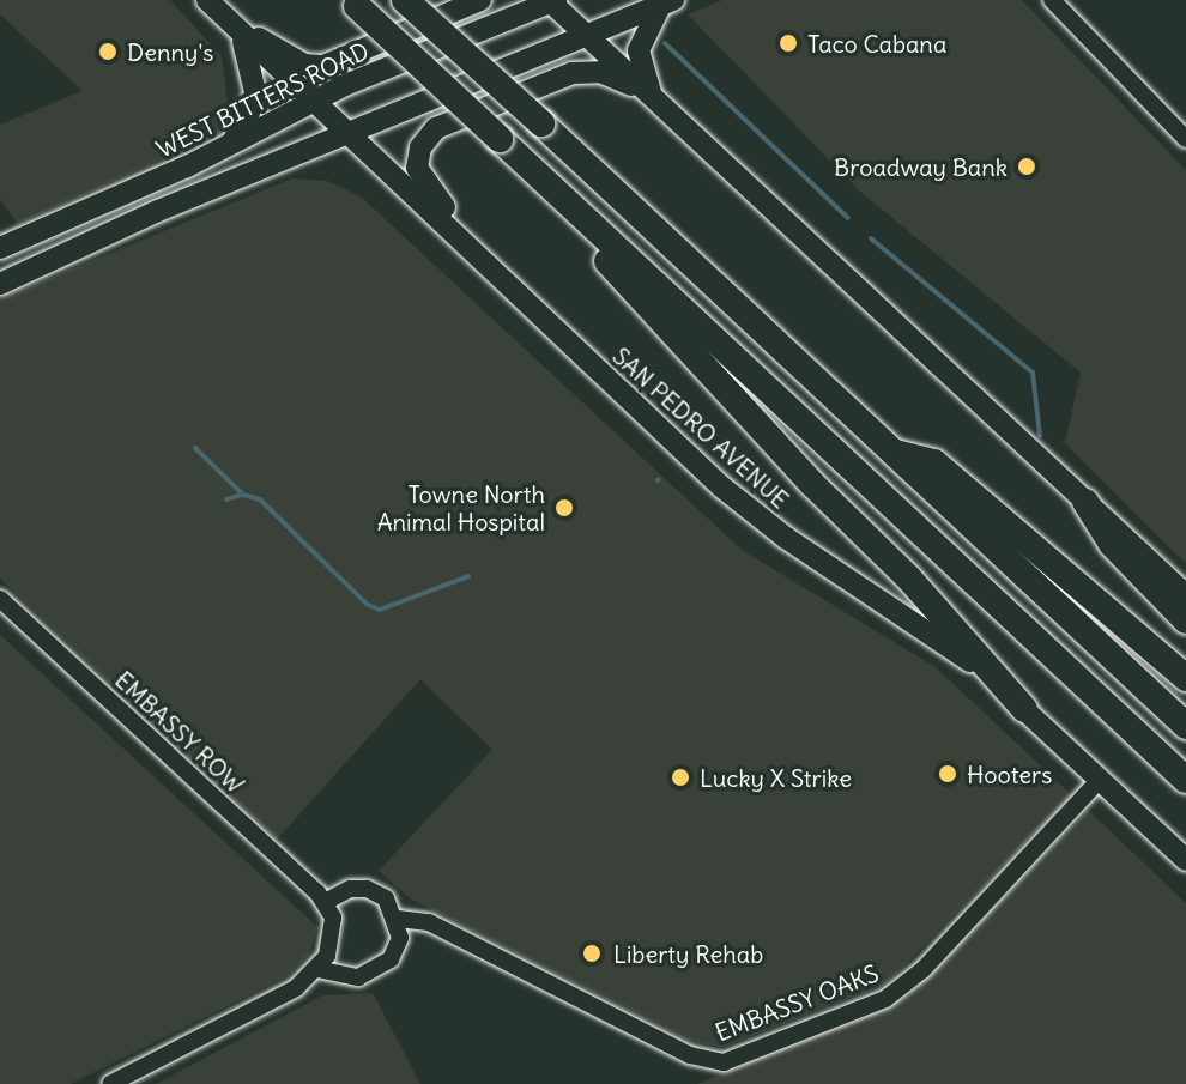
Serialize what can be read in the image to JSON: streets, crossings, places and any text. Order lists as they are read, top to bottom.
{
  "streets": {
    "main road": ["WEST BITTERS ROAD", "SAN PEDRO AVENUE"],
    "street": ["EMBASSY ROW", "EMBASSY OAKS"]
  },
  "crossings": [
    ["WEST BITTERS ROAD", "SAN PEDRO AVENUE"],
    ["SAN PEDRO AVENUE", "EMBASSY OAKS"],
    ["EMBASSY ROW", "EMBASSY OAKS"]
  ],
  "places": [
    "Taco Cabana",
    "Denny's",
    "Broadway Bank",
    "Towne North Animal Hospital",
    "Hooters",
    "Lucky X Strike",
    "Liberty Rehab"
  ]
}
